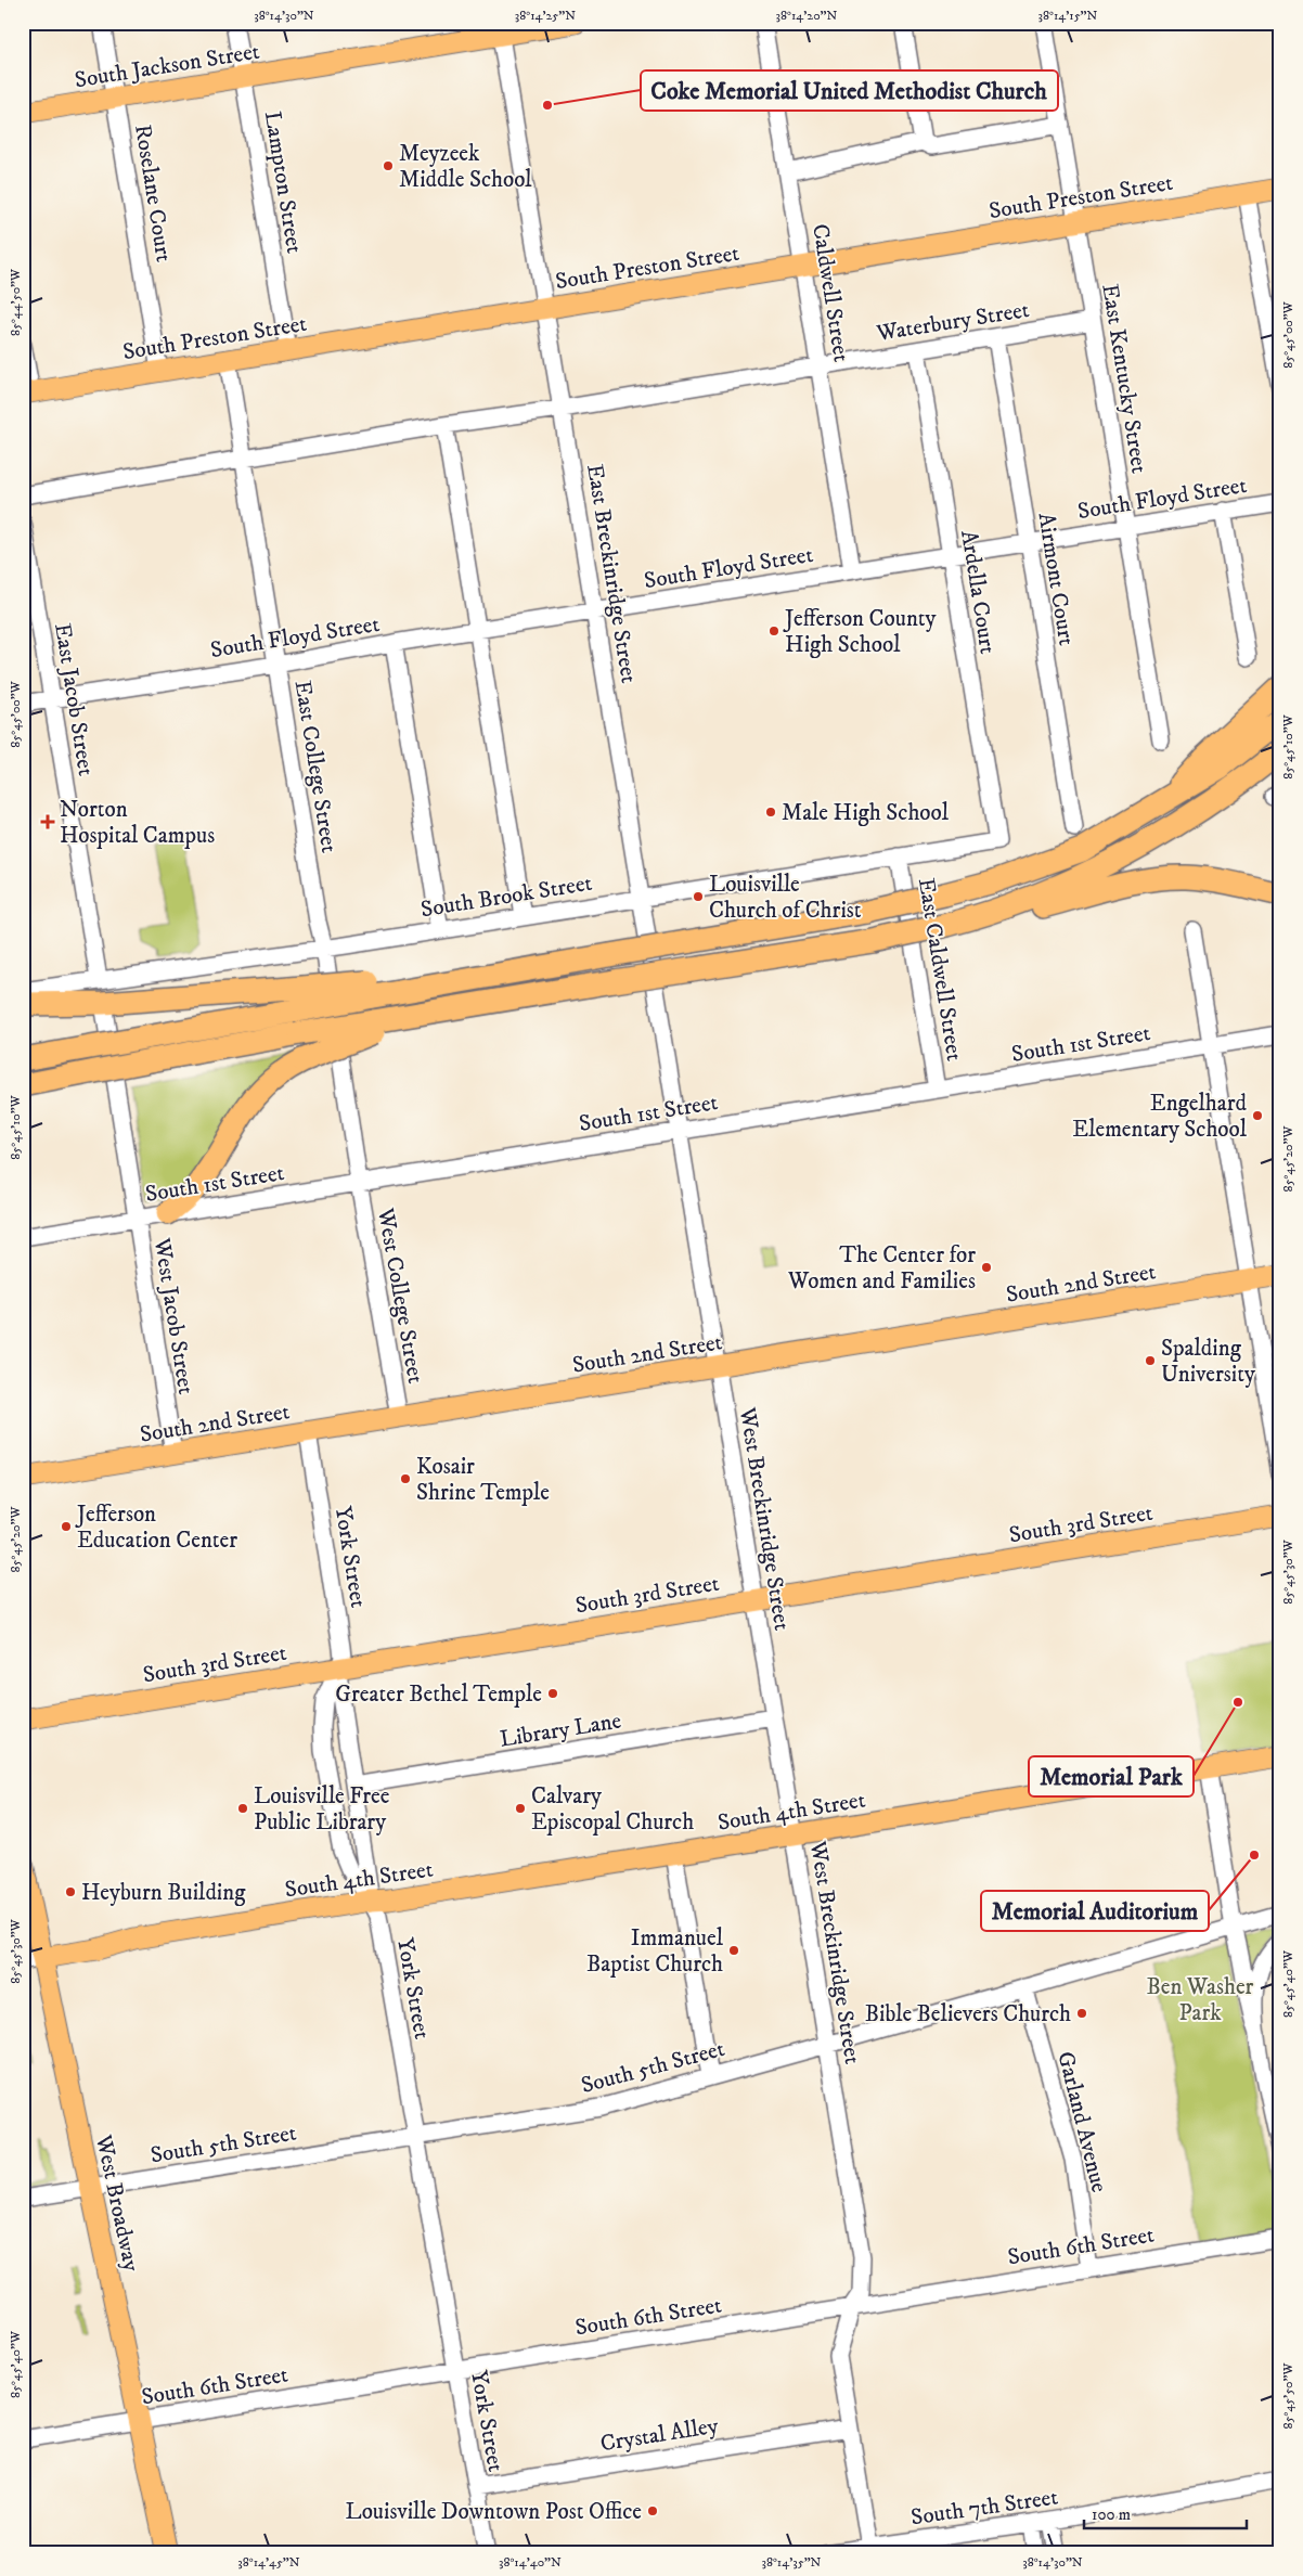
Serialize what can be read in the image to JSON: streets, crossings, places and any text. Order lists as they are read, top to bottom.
{
  "streets": {
    "main road": [
      "South Jackson Street",
      "South Preston Street",
      "South 2nd Street",
      "South 3rd Street",
      "South 4th Street",
      "West Broadway"
    ],
    "street": [
      "Lampton Street",
      "Roselane Court",
      "Caldwell Street",
      "Waterbury Street",
      "East Kentucky Street",
      "South Floyd Street",
      "East Breckinridge Street",
      "Airmont Court",
      "Ardella Court",
      "East Jacob Street",
      "East College Street",
      "South Brook Street",
      "East Caldwell Street",
      "South 1st Street",
      "West College Street",
      "West Jacob Street",
      "West Breckinridge Street",
      "York Street",
      "Library Lane",
      "South 5th Street",
      "Garland Avenue",
      "South 6th Street",
      "Crystal Alley",
      "South 7th Street"
    ]
  },
  "crossings": [
    ["South Jackson Street", "Lampton Street"],
    ["South Jackson Street", "Roselane Court"],
    ["South Jackson Street", "East Breckinridge Street"],
    ["Lampton Street", "South Preston Street"],
    ["Roselane Court", "South Preston Street"],
    ["South Preston Street", "Caldwell Street"],
    ["South Preston Street", "East Kentucky Street"],
    ["South Preston Street", "East Breckinridge Street"],
    ["South Preston Street", "East College Street"],
    ["Caldwell Street", "Waterbury Street"],
    ["Caldwell Street", "South Floyd Street"],
    ["Waterbury Street", "East Kentucky Street"],
    ["Waterbury Street", "East Breckinridge Street"],
    ["Waterbury Street", "Airmont Court"],
    ["Waterbury Street", "Ardella Court"],
    ["Waterbury Street", "East College Street"],
    ["East Kentucky Street", "South Floyd Street"],
    ["South Floyd Street", "East Breckinridge Street"],
    ["South Floyd Street", "Airmont Court"],
    ["South Floyd Street", "Ardella Court"],
    ["South Floyd Street", "East Jacob Street"],
    ["South Floyd Street", "East College Street"],
    ["East Breckinridge Street", "South Brook Street"],
    ["East Breckinridge Street", "South 1st Street"],
    ["East Breckinridge Street", "West Breckinridge Street"],
    ["Ardella Court", "South Brook Street"],
    ["East Jacob Street", "South Brook Street"],
    ["East College Street", "South Brook Street"],
    ["East College Street", "South 1st Street"],
    ["East College Street", "West College Street"],
    ["South Brook Street", "East Caldwell Street"],
    ["East Caldwell Street", "South 1st Street"],
    ["South 1st Street", "West College Street"],
    ["South 1st Street", "West Jacob Street"],
    ["South 1st Street", "West Breckinridge Street"],
    ["South 2nd Street", "West College Street"],
    ["South 2nd Street", "West Jacob Street"],
    ["South 2nd Street", "West Breckinridge Street"],
    ["South 2nd Street", "York Street"],
    ["West Breckinridge Street", "South 3rd Street"],
    ["West Breckinridge Street", "Library Lane"],
    ["West Breckinridge Street", "South 4th Street"],
    ["West Breckinridge Street", "South 5th Street"],
    ["West Breckinridge Street", "South 6th Street"],
    ["West Breckinridge Street", "Crystal Alley"],
    ["West Breckinridge Street", "South 7th Street"],
    ["South 3rd Street", "York Street"],
    ["York Street", "Library Lane"],
    ["York Street", "South 4th Street"],
    ["York Street", "South 5th Street"],
    ["York Street", "South 6th Street"],
    ["York Street", "Crystal Alley"],
    ["South 4th Street", "West Broadway"],
    ["South 5th Street", "Garland Avenue"],
    ["South 5th Street", "West Broadway"],
    ["Garland Avenue", "South 6th Street"],
    ["West Broadway", "South 6th Street"]
  ],
  "parks": ["Ben Washer Park"],
  "places": {
    "other": [
      "Coke Memorial United Methodist Church",
      "Meyzeek Middle School",
      "Jefferson County High School",
      "Male High School",
      "Louisville Church of Christ",
      "Engelhard Elementary School",
      "The Center for Women and Families",
      "Spalding University",
      "Kosair Shrine Temple",
      "Jefferson Education Center",
      "Greater Bethel Temple",
      "Memorial Park",
      "Louisville Free Public Library",
      "Calvary Episcopal Church",
      "Memorial Auditorium",
      "Heyburn Building",
      "Immanuel Baptist Church",
      "Bible Believers Church",
      "Louisville Downtown Post Office"
    ],
    "health": ["Norton Hospital Campus"]
  },
  "scale_bar": "100 m",
  "coordinates": [
    "38°14'30\"N",
    "38°14'25\"N",
    "38°14'20\"N",
    "38°14'15\"N",
    "85°44'50\"W",
    "85°45'00\"W",
    "85°45'10\"W",
    "85°45'20\"W",
    "85°45'30\"W",
    "85°45'40\"W",
    "85°45'50\"W",
    "38°14'45\"N",
    "38°14'40\"N",
    "38°14'35\"N"
  ]
}
